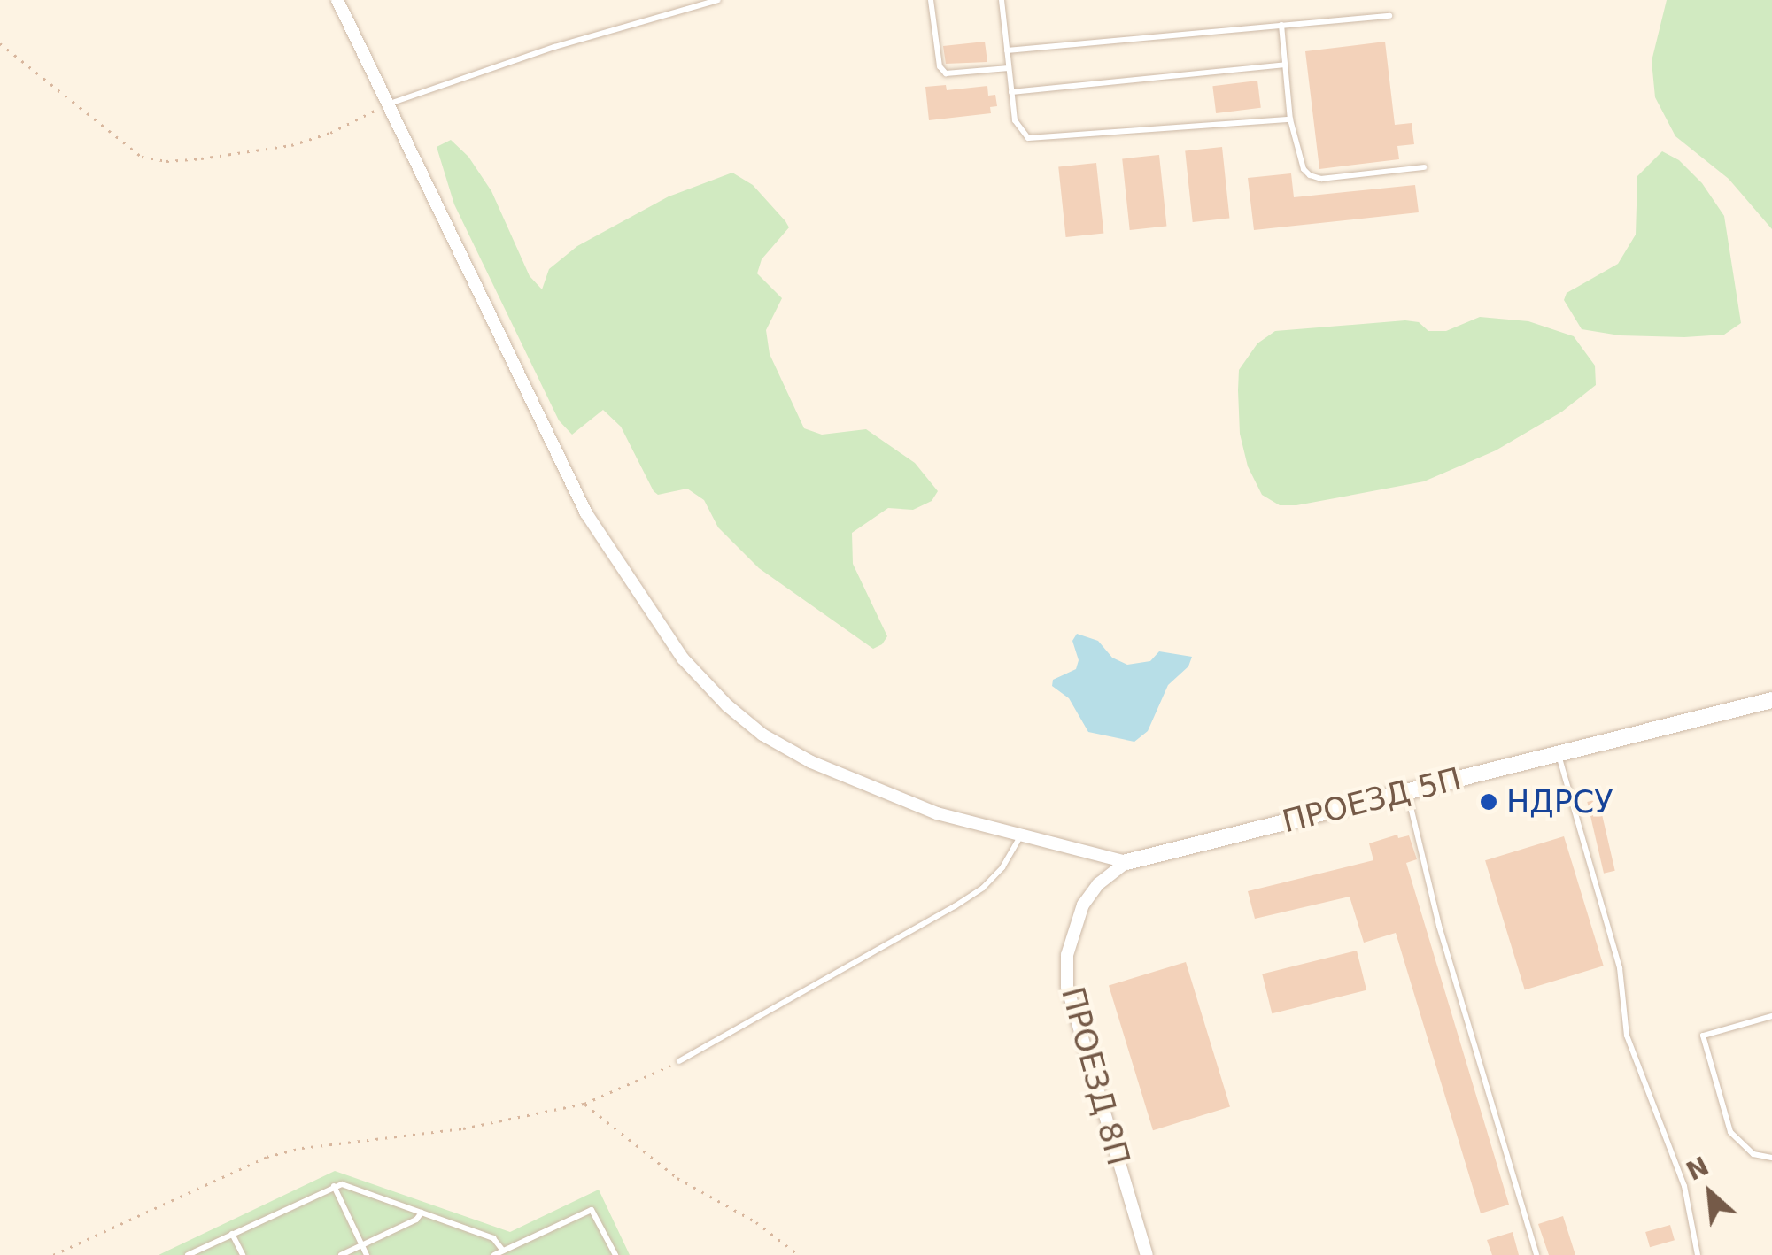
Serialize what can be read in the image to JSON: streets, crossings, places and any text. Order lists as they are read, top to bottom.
{
  "streets": {
    "street": ["ПРОЕЗД 5П", "ПРОЕЗД 8П"]
  },
  "crossings": [
    ["ПРОЕЗД 5П", "ПРОЕЗД 8П"]
  ],
  "places": ["НДРСУ"],
  "north": "top left"
}
